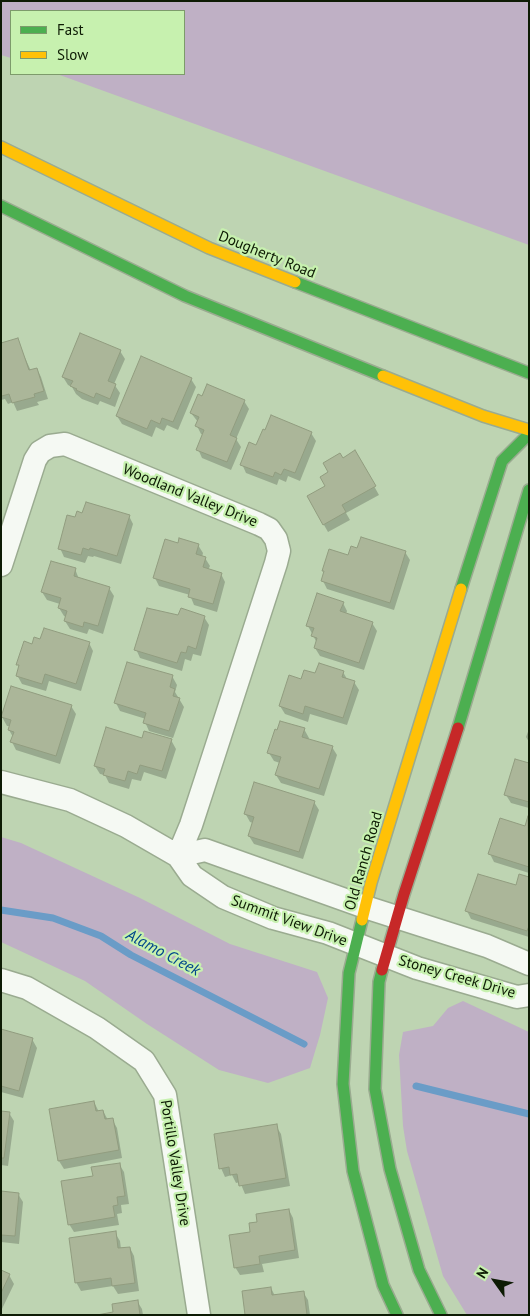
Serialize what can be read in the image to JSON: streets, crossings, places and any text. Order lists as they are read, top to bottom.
{
  "streets": {
    "street": [
      "Dougherty Road",
      "Woodland Valley Drive",
      "Old Ranch Road",
      "Summit View Drive",
      "Stoney Creek Drive",
      "Portillo Valley Drive"
    ]
  },
  "crossings": [
    ["Woodland Valley Drive", "Summit View Drive"],
    ["Old Ranch Road", "Summit View Drive"],
    ["Summit View Drive", "Stoney Creek Drive"]
  ],
  "water": ["Alamo Creek"],
  "legend": ["Fast", "Slow"],
  "north": "top left"
}
